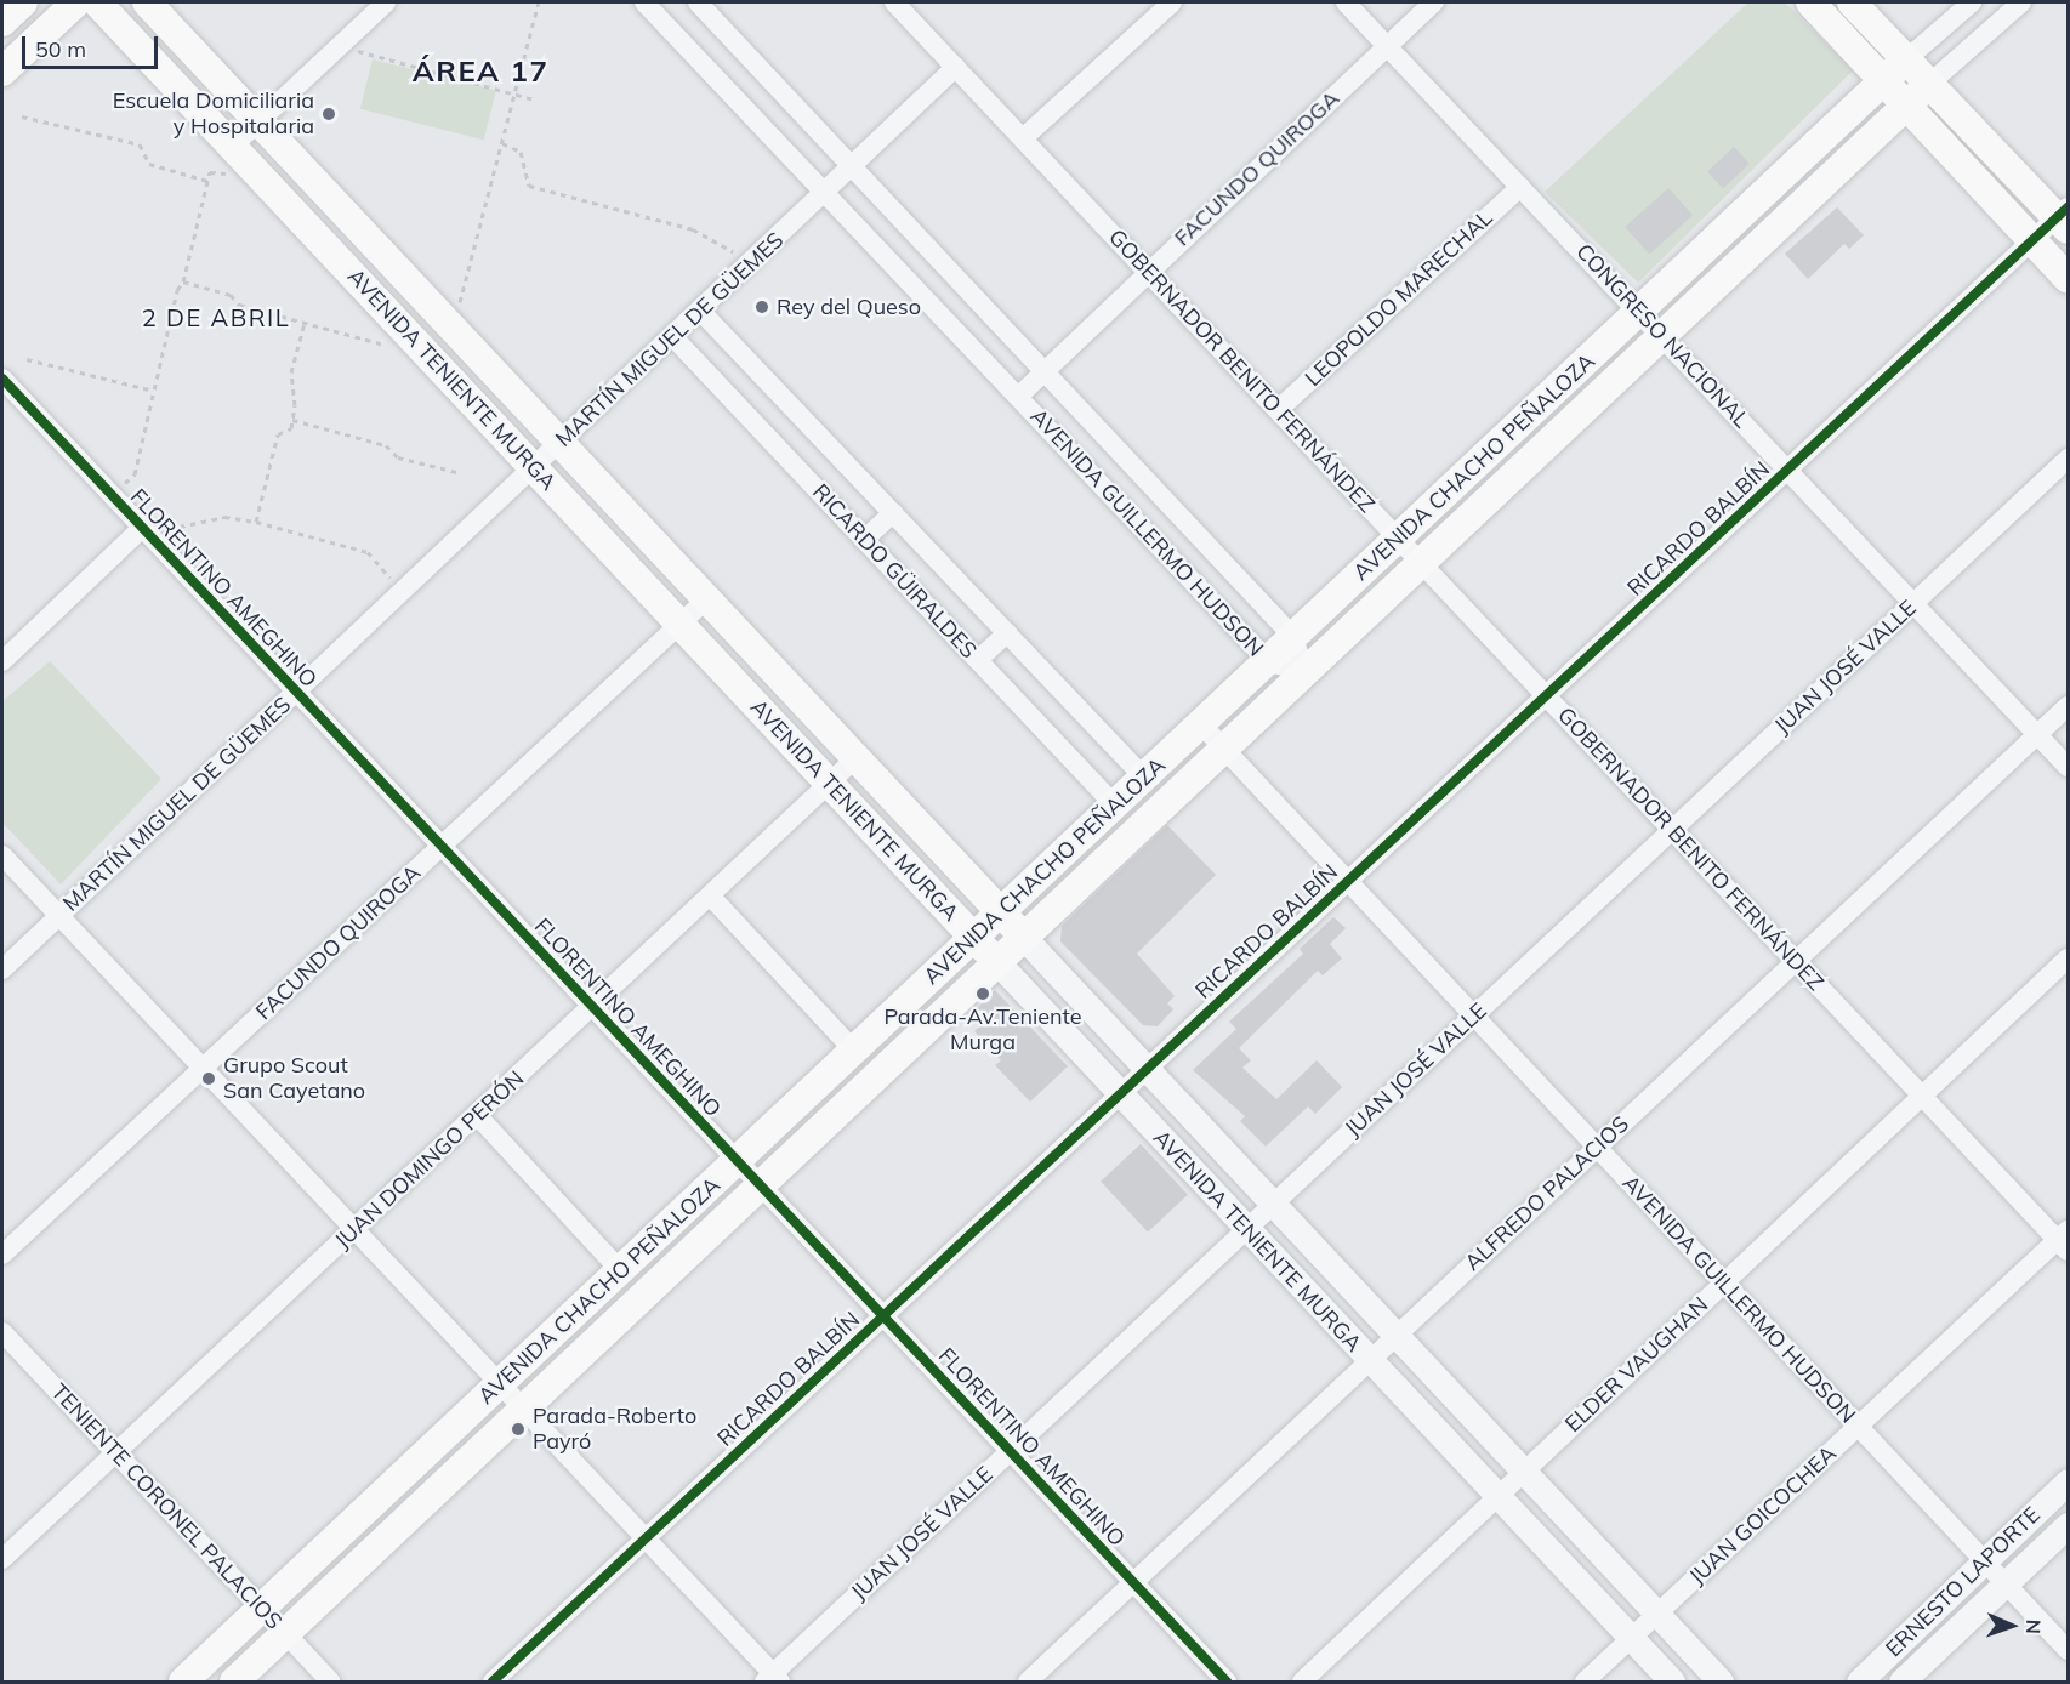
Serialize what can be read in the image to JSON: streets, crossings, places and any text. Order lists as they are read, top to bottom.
{
  "streets": {
    "main road": ["AVENIDA TENIENTE MURGA", "AVENIDA CHACHO PEÑALOZA"],
    "street": [
      "FACUNDO QUIROGA",
      "LEOPOLDO MARECHAL",
      "CONGRESO NACIONAL",
      "MARTÍN MIGUEL DE GÜEMES",
      "GOBERNADOR BENITO FERNÁNDEZ",
      "RICARDO BALBÍN",
      "AVENIDA GUILLERMO HUDSON",
      "RICARDO GÜIRALDES",
      "FLORENTINO AMEGHINO",
      "JUAN JOSÉ VALLE",
      "JUAN DOMINGO PERÓN",
      "ALFREDO PALACIOS",
      "ELDER VAUGHAN",
      "TENIENTE CORONEL PALACIOS",
      "JUAN GOICOCHEA",
      "ERNESTO LAPORTE"
    ]
  },
  "crossings": [
    ["FACUNDO QUIROGA", "CONGRESO NACIONAL"],
    ["FACUNDO QUIROGA", "GOBERNADOR BENITO FERNÁNDEZ"],
    ["FACUNDO QUIROGA", "AVENIDA TENIENTE MURGA"],
    ["FACUNDO QUIROGA", "AVENIDA GUILLERMO HUDSON"],
    ["FACUNDO QUIROGA", "FLORENTINO AMEGHINO"],
    ["LEOPOLDO MARECHAL", "CONGRESO NACIONAL"],
    ["LEOPOLDO MARECHAL", "GOBERNADOR BENITO FERNÁNDEZ"],
    ["CONGRESO NACIONAL", "AVENIDA CHACHO PEÑALOZA"],
    ["CONGRESO NACIONAL", "RICARDO BALBÍN"],
    ["CONGRESO NACIONAL", "JUAN JOSÉ VALLE"],
    ["CONGRESO NACIONAL", "ALFREDO PALACIOS"],
    ["MARTÍN MIGUEL DE GÜEMES", "GOBERNADOR BENITO FERNÁNDEZ"],
    ["MARTÍN MIGUEL DE GÜEMES", "AVENIDA TENIENTE MURGA"],
    ["MARTÍN MIGUEL DE GÜEMES", "AVENIDA GUILLERMO HUDSON"],
    ["MARTÍN MIGUEL DE GÜEMES", "RICARDO GÜIRALDES"],
    ["MARTÍN MIGUEL DE GÜEMES", "FLORENTINO AMEGHINO"],
    ["GOBERNADOR BENITO FERNÁNDEZ", "AVENIDA CHACHO PEÑALOZA"],
    ["GOBERNADOR BENITO FERNÁNDEZ", "RICARDO BALBÍN"],
    ["GOBERNADOR BENITO FERNÁNDEZ", "JUAN JOSÉ VALLE"],
    ["GOBERNADOR BENITO FERNÁNDEZ", "ALFREDO PALACIOS"],
    ["GOBERNADOR BENITO FERNÁNDEZ", "ELDER VAUGHAN"],
    ["GOBERNADOR BENITO FERNÁNDEZ", "JUAN GOICOCHEA"],
    ["AVENIDA TENIENTE MURGA", "AVENIDA CHACHO PEÑALOZA"],
    ["AVENIDA TENIENTE MURGA", "RICARDO BALBÍN"],
    ["AVENIDA TENIENTE MURGA", "JUAN JOSÉ VALLE"],
    ["AVENIDA TENIENTE MURGA", "JUAN DOMINGO PERÓN"],
    ["AVENIDA TENIENTE MURGA", "ALFREDO PALACIOS"],
    ["AVENIDA TENIENTE MURGA", "ELDER VAUGHAN"],
    ["AVENIDA TENIENTE MURGA", "JUAN GOICOCHEA"],
    ["AVENIDA CHACHO PEÑALOZA", "AVENIDA GUILLERMO HUDSON"],
    ["AVENIDA CHACHO PEÑALOZA", "RICARDO GÜIRALDES"],
    ["AVENIDA CHACHO PEÑALOZA", "FLORENTINO AMEGHINO"],
    ["AVENIDA CHACHO PEÑALOZA", "TENIENTE CORONEL PALACIOS"],
    ["RICARDO BALBÍN", "AVENIDA GUILLERMO HUDSON"],
    ["RICARDO BALBÍN", "FLORENTINO AMEGHINO"],
    ["AVENIDA GUILLERMO HUDSON", "JUAN JOSÉ VALLE"],
    ["AVENIDA GUILLERMO HUDSON", "ALFREDO PALACIOS"],
    ["AVENIDA GUILLERMO HUDSON", "ELDER VAUGHAN"],
    ["AVENIDA GUILLERMO HUDSON", "JUAN GOICOCHEA"],
    ["AVENIDA GUILLERMO HUDSON", "ERNESTO LAPORTE"],
    ["FLORENTINO AMEGHINO", "JUAN JOSÉ VALLE"],
    ["FLORENTINO AMEGHINO", "JUAN DOMINGO PERÓN"],
    ["FLORENTINO AMEGHINO", "ALFREDO PALACIOS"],
    ["JUAN DOMINGO PERÓN", "TENIENTE CORONEL PALACIOS"]
  ],
  "districts": ["ÁREA 17", "2 DE ABRIL"],
  "places": [
    "Escuela Domiciliaria y Hospitalaria",
    "Rey del Queso",
    "Parada-Av.Teniente Murga",
    "Grupo Scout San Cayetano",
    "Parada-Roberto Payró"
  ],
  "scale_bar": "50 m",
  "north": "right"
}
